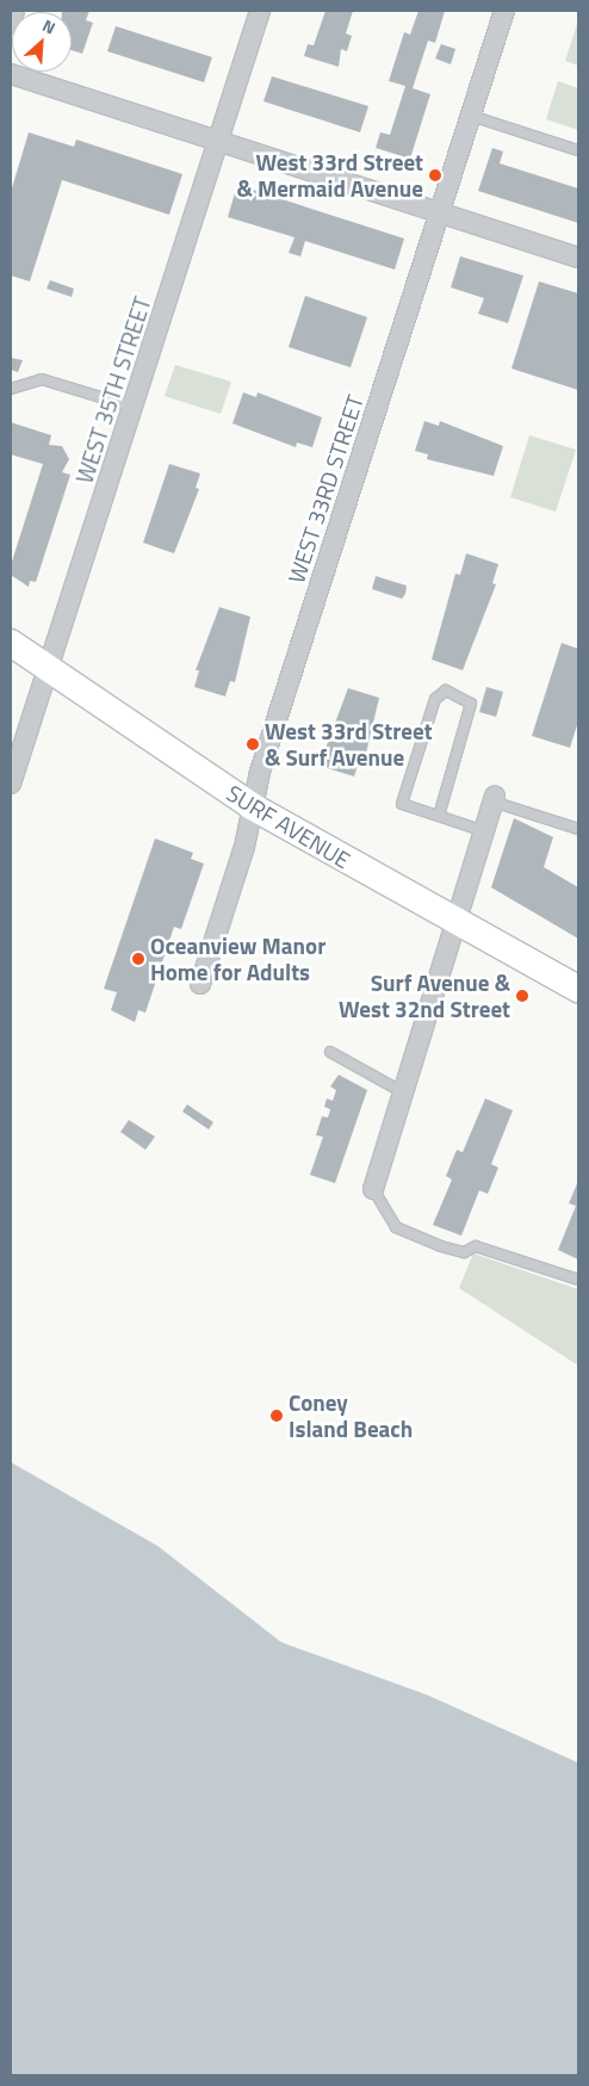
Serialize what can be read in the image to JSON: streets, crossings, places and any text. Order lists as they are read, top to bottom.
{
  "streets": {
    "main road": ["SURF AVENUE"],
    "street": ["WEST 35TH STREET", "WEST 33RD STREET"]
  },
  "crossings": [
    ["WEST 35TH STREET", "SURF AVENUE"],
    ["WEST 33RD STREET", "SURF AVENUE"]
  ],
  "places": [
    "West 33rd Street & Mermaid Avenue",
    "West 33rd Street & Surf Avenue",
    "Oceanview Manor Home for Adults",
    "Surf Avenue & West 32nd Street",
    "Coney Island Beach"
  ],
  "north": "top right"
}
